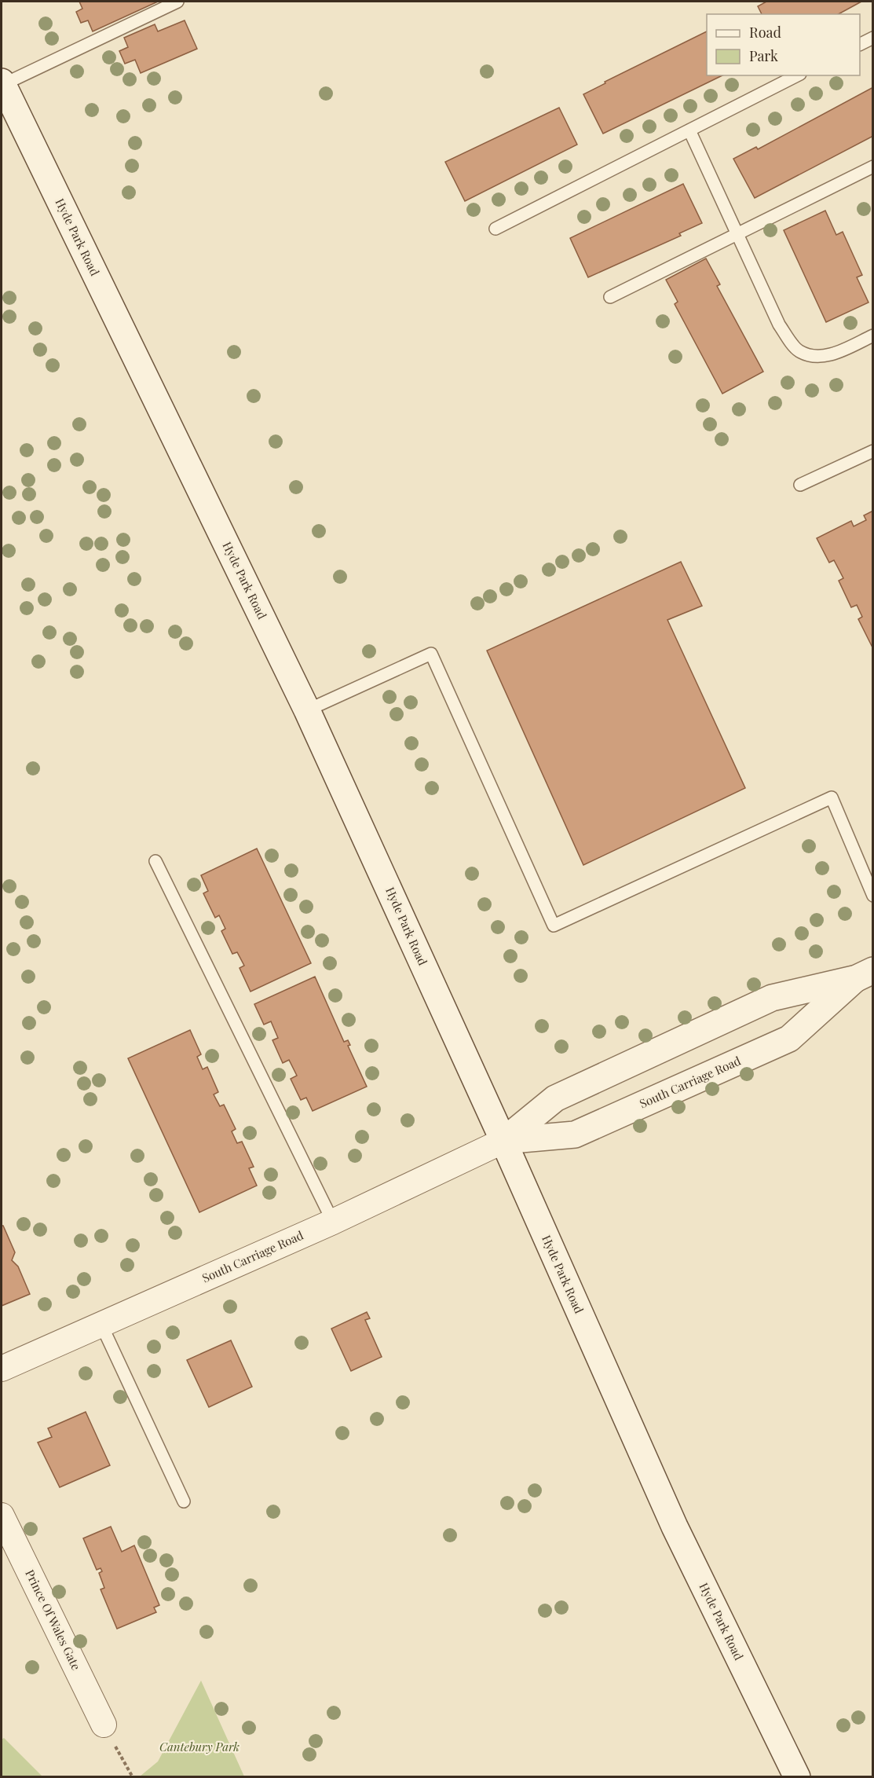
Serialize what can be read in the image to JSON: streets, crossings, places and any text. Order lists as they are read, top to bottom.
{
  "streets": {
    "main road": ["Hyde Park Road", "South Carriage Road"],
    "street": ["Prince Of Wales Gate"]
  },
  "crossings": [
    ["Hyde Park Road", "South Carriage Road"]
  ],
  "parks": ["Cantebury Park"],
  "legend": ["Road", "Park"]
}
